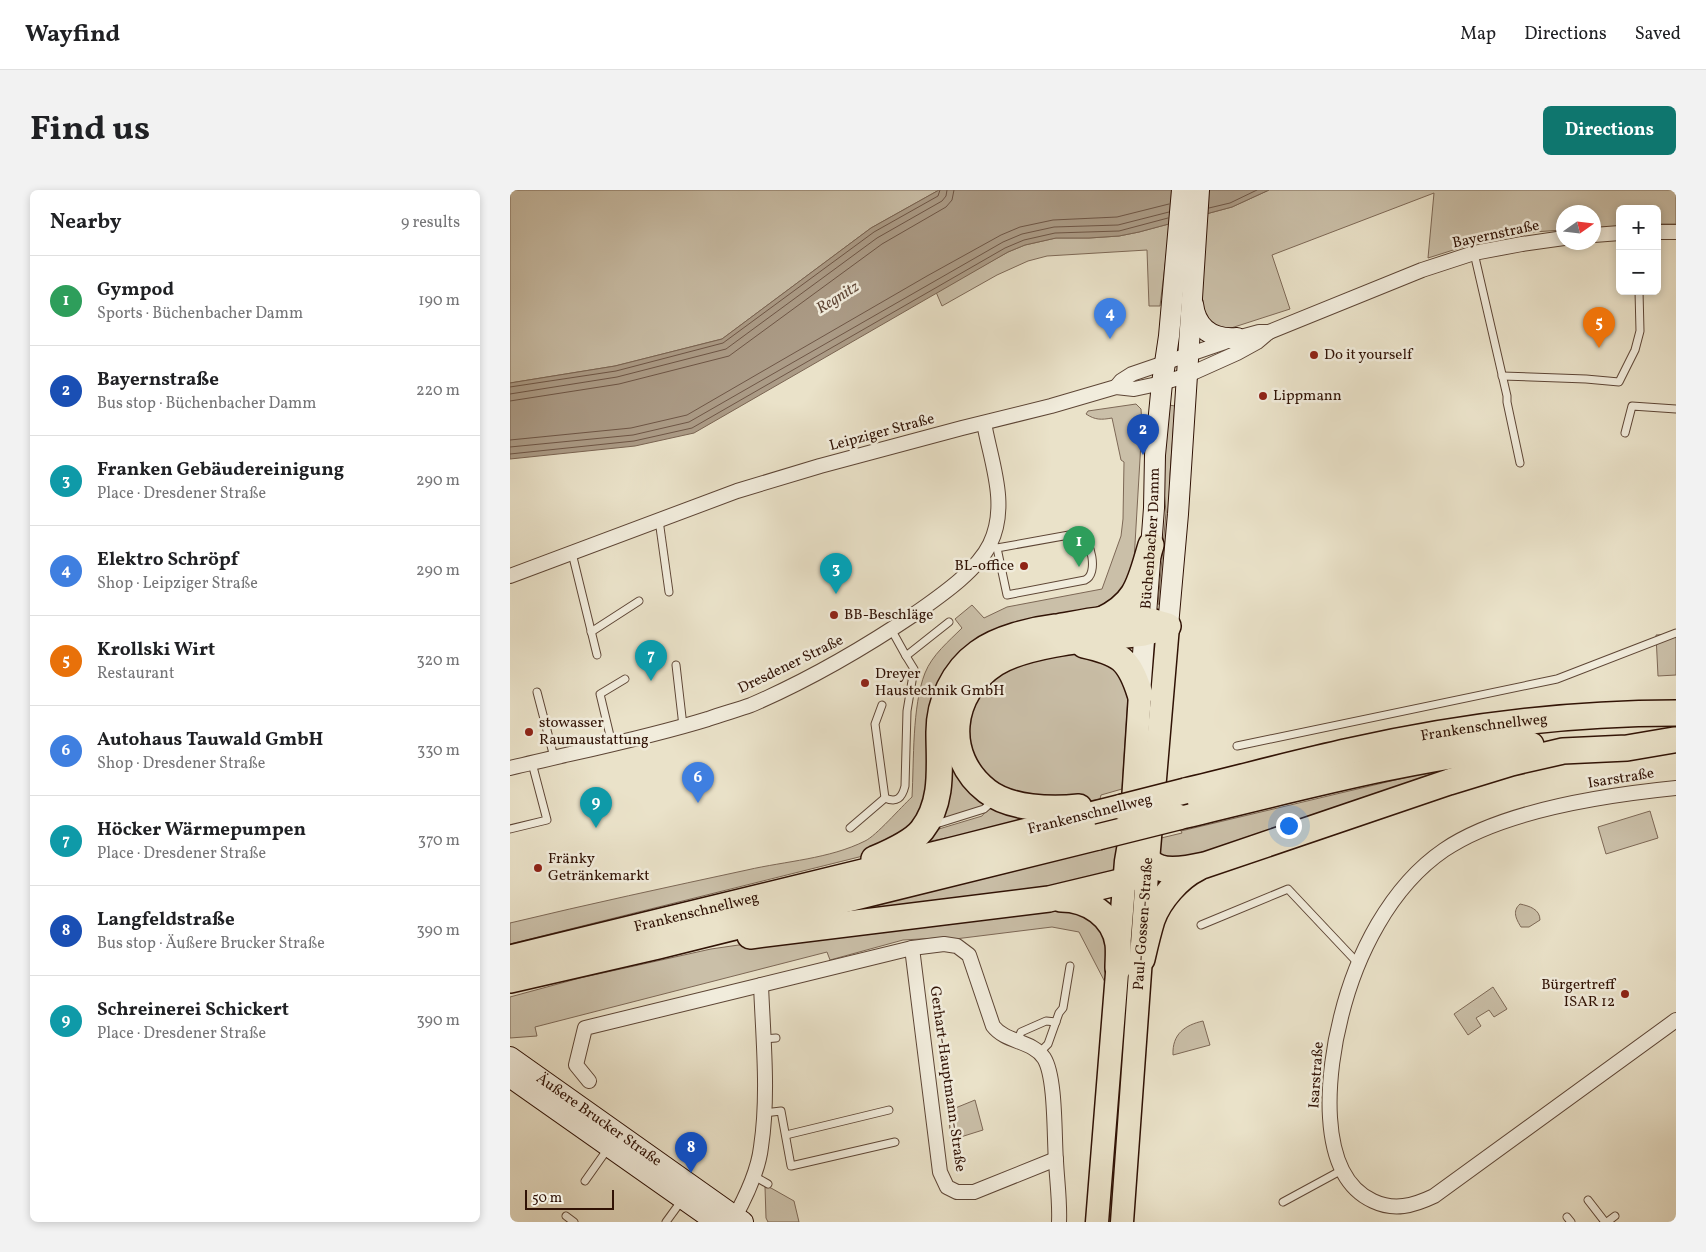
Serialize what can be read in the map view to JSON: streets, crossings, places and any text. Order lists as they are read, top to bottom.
{
  "streets": {
    "highway": ["Frankenschnellweg"],
    "main road": ["Büchenbacher Damm", "Paul-Gossen-Straße", "Äußere Brucker Straße"],
    "street": [
      "Bayernstraße",
      "Leipziger Straße",
      "Dresdener Straße",
      "Isarstraße",
      "Gerhart-Hauptmann-Straße"
    ]
  },
  "crossings": [
    ["Bayernstraße", "Büchenbacher Damm"],
    ["Leipziger Straße", "Büchenbacher Damm"],
    ["Leipziger Straße", "Dresdener Straße"],
    ["Büchenbacher Damm", "Paul-Gossen-Straße"]
  ],
  "water": ["Regnitz"],
  "places": [
    "Do it yourself",
    "Lippmann",
    "BL-office",
    "BB-Beschläge",
    "Dreyer Haustechnik GmbH",
    "stowasser Raumaustattung",
    "Fränky Getränkemarkt",
    "Bürgertreff ISAR 12"
  ],
  "scale_bar": "50 m",
  "north": "right",
  "page": {
    "header": "Wayfind",
    "nav": ["Map", "Directions", "Saved"],
    "title": "Find us",
    "buttons": "Directions",
    "heading": ["Nearby", "9 results"],
    "map_buttons": ["+", "−"],
    "list": [
      {
        "mark": "1",
        "name": "Gympod",
        "note": "Sports · Büchenbacher Damm",
        "value": "190 m"
      },
      {
        "mark": "2",
        "name": "Bayernstraße",
        "note": "Bus stop · Büchenbacher Damm",
        "value": "220 m"
      },
      {
        "mark": "3",
        "name": "Franken Gebäudereinigung",
        "note": "Place · Dresdener Straße",
        "value": "290 m"
      },
      {
        "mark": "4",
        "name": "Elektro Schröpf",
        "note": "Shop · Leipziger Straße",
        "value": "290 m"
      },
      {
        "mark": "5",
        "name": "Krollski Wirt",
        "note": "Restaurant",
        "value": "320 m"
      },
      {
        "mark": "6",
        "name": "Autohaus Tauwald GmbH",
        "note": "Shop · Dresdener Straße",
        "value": "330 m"
      },
      {
        "mark": "7",
        "name": "Höcker Wärmepumpen",
        "note": "Place · Dresdener Straße",
        "value": "370 m"
      },
      {
        "mark": "8",
        "name": "Langfeldstraße",
        "note": "Bus stop · Äußere Brucker Straße",
        "value": "390 m"
      },
      {
        "mark": "9",
        "name": "Schreinerei Schickert",
        "note": "Place · Dresdener Straße",
        "value": "390 m"
      }
    ],
    "pins": [
      "4",
      "5",
      "2",
      "1",
      "3",
      "7",
      "6",
      "9",
      "8"
    ],
    "scale": "50 m"
  }
}
